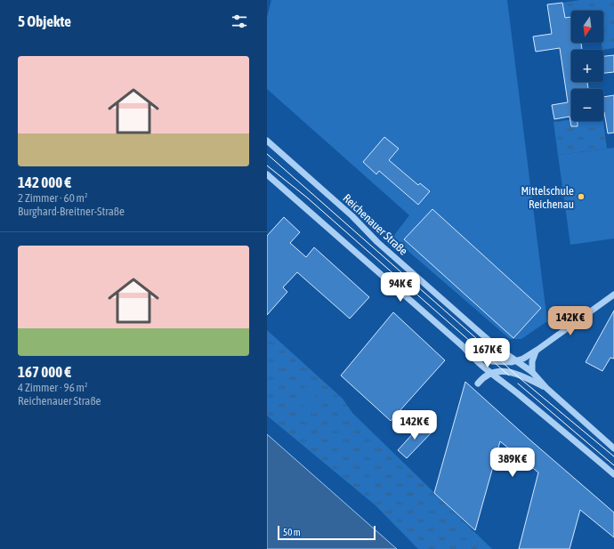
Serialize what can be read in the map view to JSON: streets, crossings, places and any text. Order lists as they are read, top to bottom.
{
  "streets": {
    "street": ["Reichenauer Straße"]
  },
  "places": ["Mittelschule Reichenau"],
  "scale_bar": "50 m",
  "north": "bottom",
  "page": {
    "heading": "5 Objekte",
    "map_buttons": ["+", "−"],
    "list": [
      {
        "name": "142 000 €",
        "note": "2 Zimmer · 60 m² · Burghard-Breitner-Straße"
      },
      {
        "name": "167 000 €",
        "note": "4 Zimmer · 96 m² · Reichenauer Straße"
      }
    ],
    "price": [
      "94K €",
      "142K €",
      "167K €",
      "142K €",
      "389K €"
    ],
    "scale": "50 m"
  }
}
